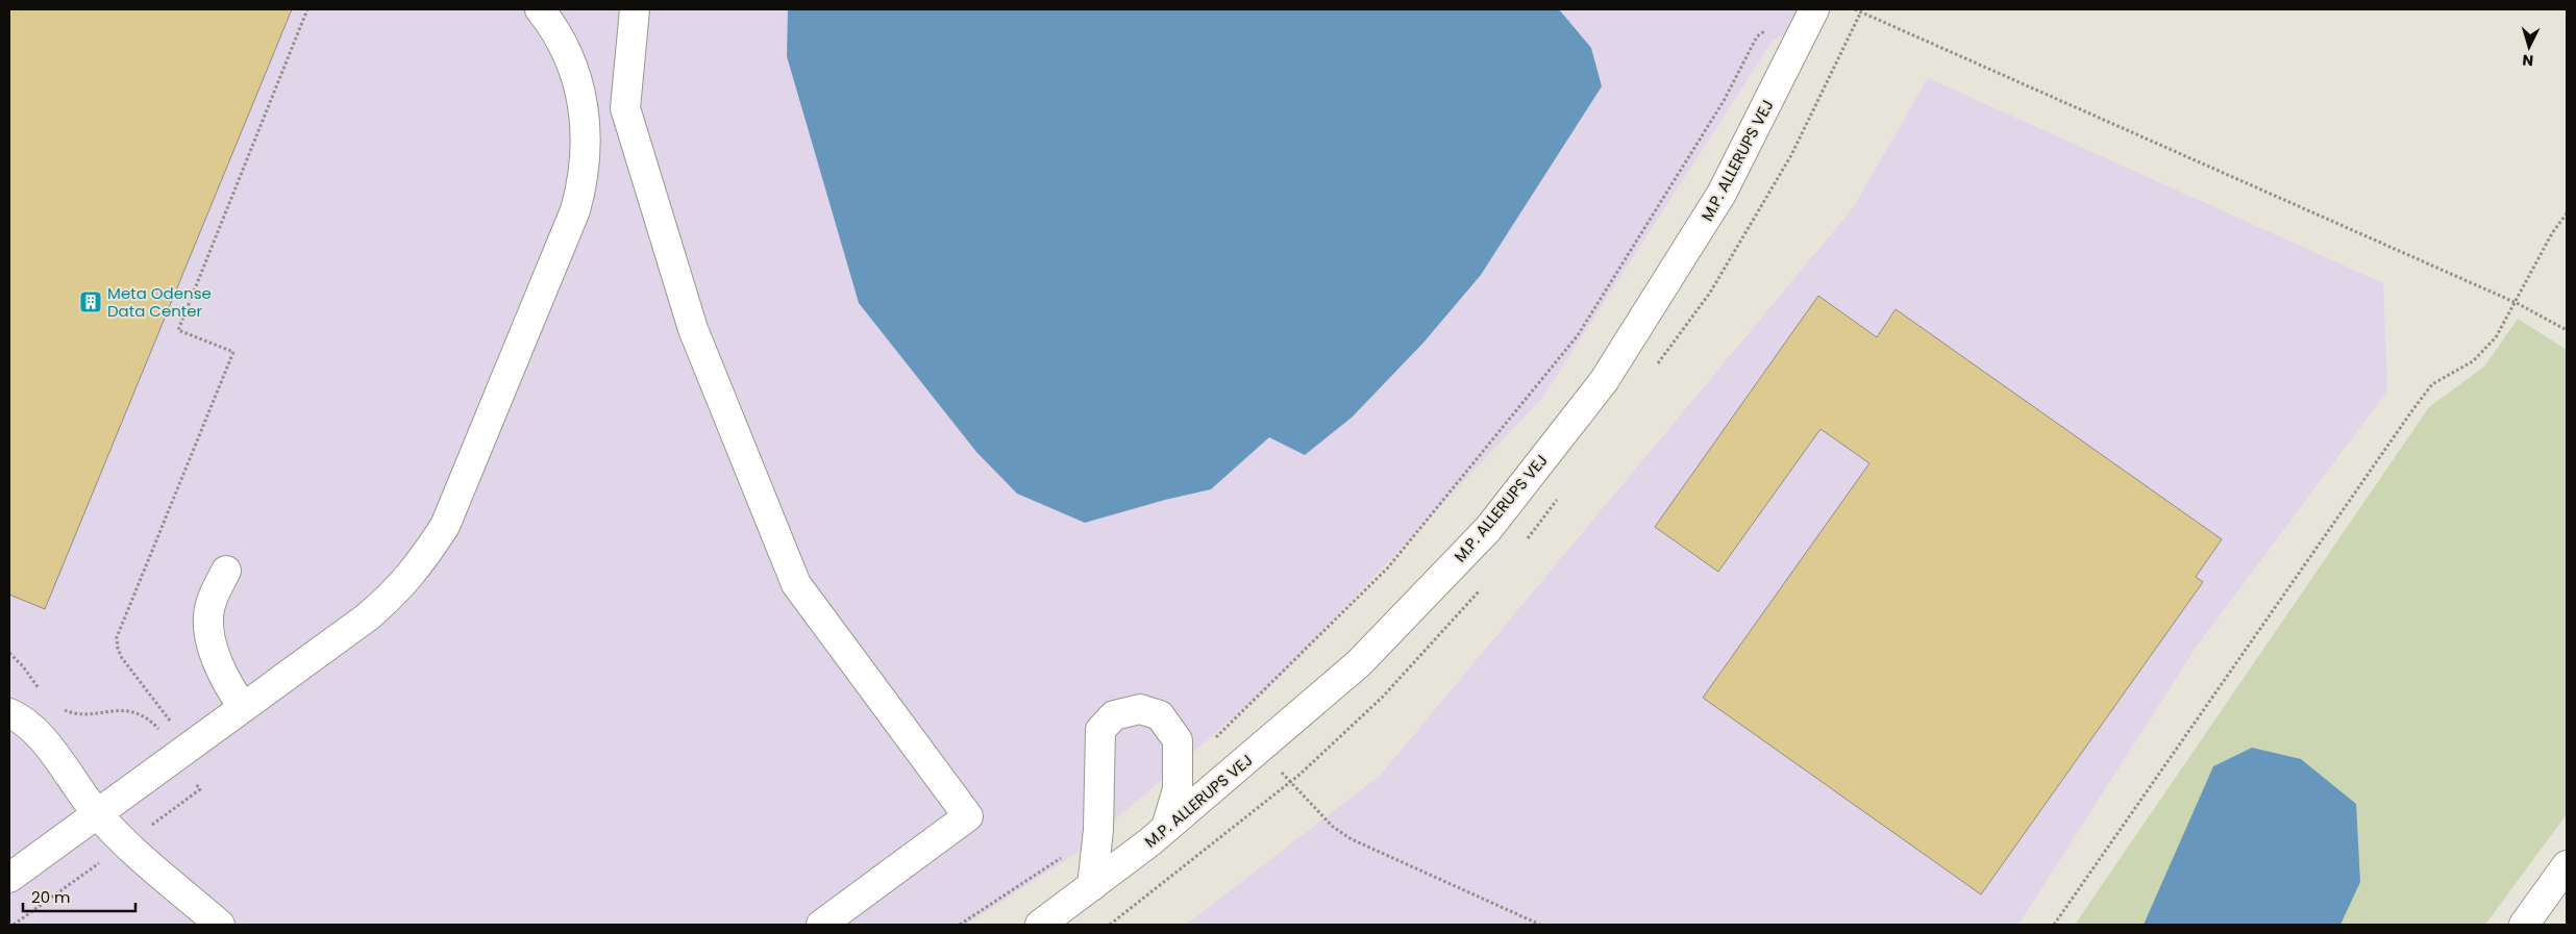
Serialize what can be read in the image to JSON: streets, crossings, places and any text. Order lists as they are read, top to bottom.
{
  "streets": {
    "street": ["M.P. ALLERUPS VEJ"]
  },
  "places": {
    "building": ["Meta Odense Data Center"]
  },
  "scale_bar": "20 m",
  "north": "bottom"
}
